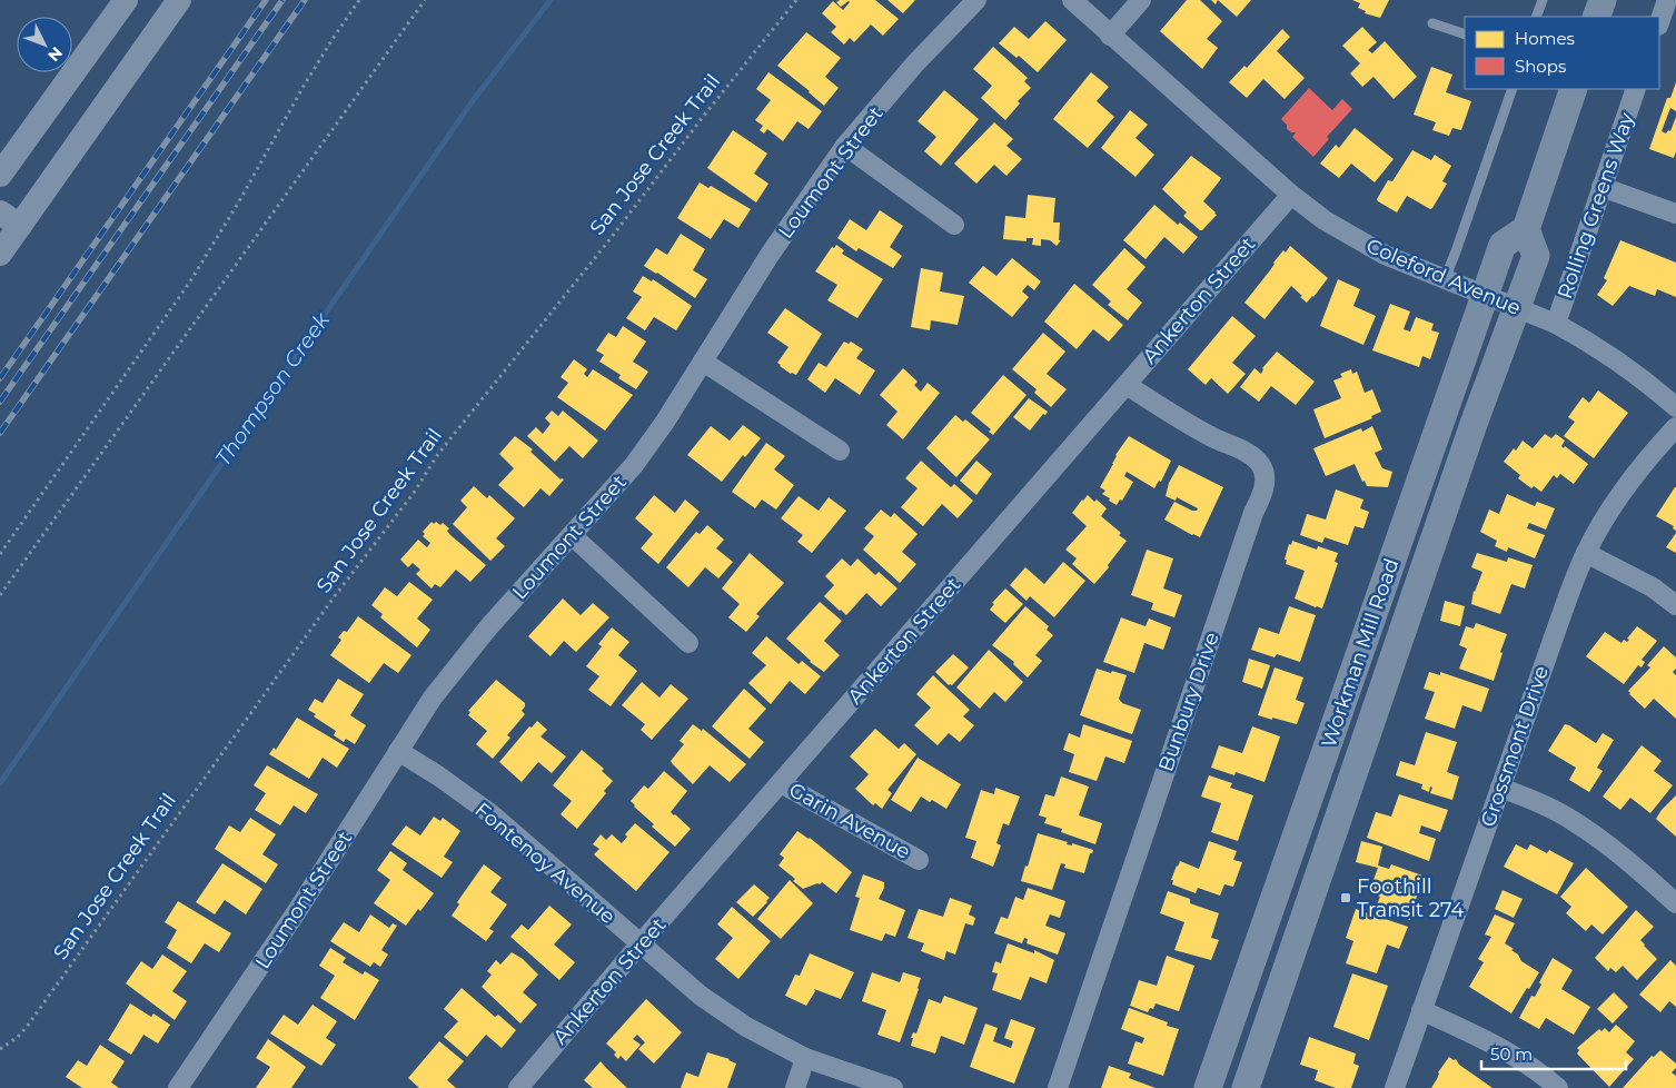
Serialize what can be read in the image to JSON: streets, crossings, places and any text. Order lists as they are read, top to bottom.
{
  "streets": {
    "main road": ["Workman Mill Road"],
    "street": [
      "Loumont Street",
      "Rolling Greens Way",
      "Coleford Avenue",
      "Ankerton Street",
      "Bunbury Drive",
      "Grossmont Drive",
      "Garin Avenue",
      "Fontenoy Avenue"
    ],
    "path": ["San Jose Creek Trail"]
  },
  "crossings": [
    ["Loumont Street", "Fontenoy Avenue"],
    ["Rolling Greens Way", "Coleford Avenue"],
    ["Coleford Avenue", "Ankerton Street"],
    ["Coleford Avenue", "Workman Mill Road"],
    ["Ankerton Street", "Bunbury Drive"],
    ["Ankerton Street", "Garin Avenue"],
    ["Ankerton Street", "Fontenoy Avenue"]
  ],
  "water": ["Thompson Creek"],
  "places": {
    "transit": ["Foothill Transit 274"]
  },
  "legend": ["Homes", "Shops"],
  "scale_bar": "50 m",
  "north": "bottom right"
}
